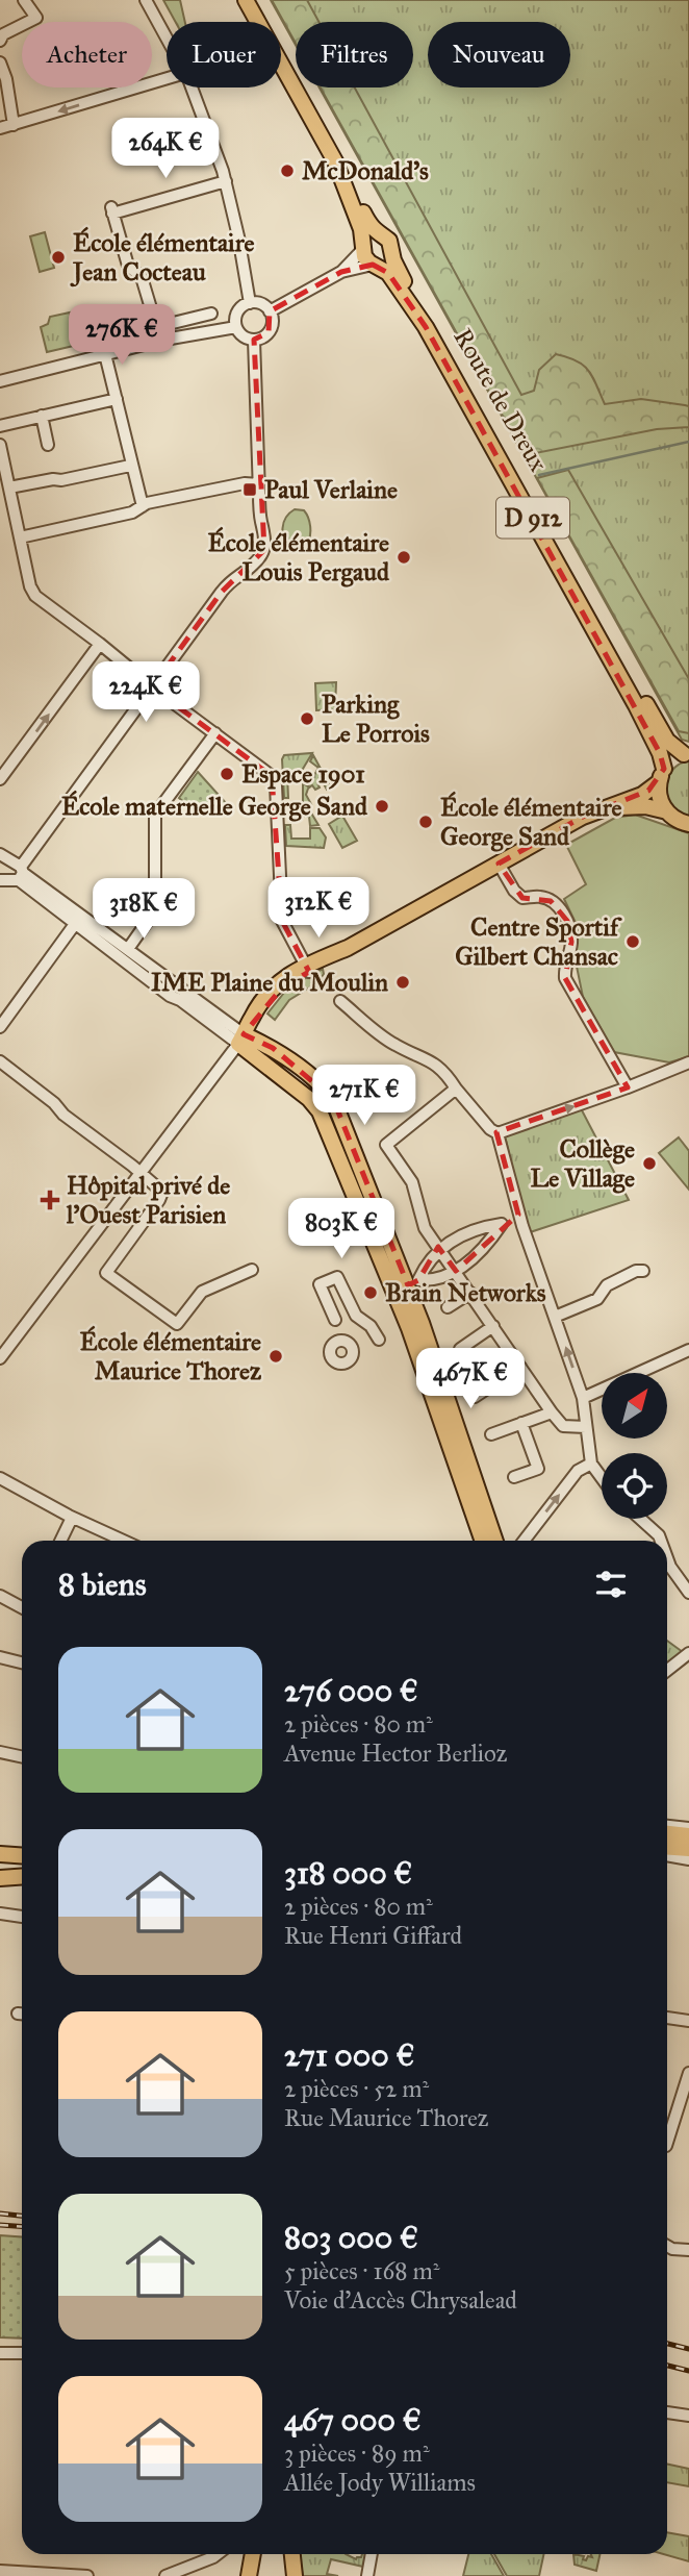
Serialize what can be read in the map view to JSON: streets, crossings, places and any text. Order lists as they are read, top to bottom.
{
  "streets": {
    "main road": ["Route de Dreux", "D 912"]
  },
  "places": {
    "other": [
      "McDonald's",
      "École élémentaire Jean Cocteau",
      "École élémentaire Louis Pergaud",
      "Parking Le Porrois",
      "Espace 1901",
      "École maternelle George Sand",
      "École élémentaire George Sand",
      "Centre Sportif Gilbert Chansac",
      "IME Plaine du Moulin",
      "Collège Le Village",
      "Brain Networks",
      "École élémentaire Maurice Thorez"
    ],
    "transit": ["Paul Verlaine"],
    "health": ["Hôpital privé de l'Ouest Parisien"]
  },
  "north": "top right",
  "page": {
    "chip": [
      "Acheter",
      "Louer",
      "Filtres",
      "Nouveau"
    ],
    "price": [
      "264K €",
      "276K €",
      "224K €",
      "312K €",
      "318K €",
      "271K €",
      "803K €",
      "467K €"
    ],
    "heading": "8 biens",
    "list": [
      {
        "name": "276 000 €",
        "note": "2 pièces · 80 m² · Avenue Hector Berlioz"
      },
      {
        "name": "318 000 €",
        "note": "2 pièces · 80 m² · Rue Henri Giffard"
      },
      {
        "name": "271 000 €",
        "note": "2 pièces · 52 m² · Rue Maurice Thorez"
      },
      {
        "name": "803 000 €",
        "note": "5 pièces · 168 m² · Voie d'Accès Chrysalead"
      },
      {
        "name": "467 000 €",
        "note": "3 pièces · 89 m² · Allée Jody Williams"
      }
    ]
  }
}
